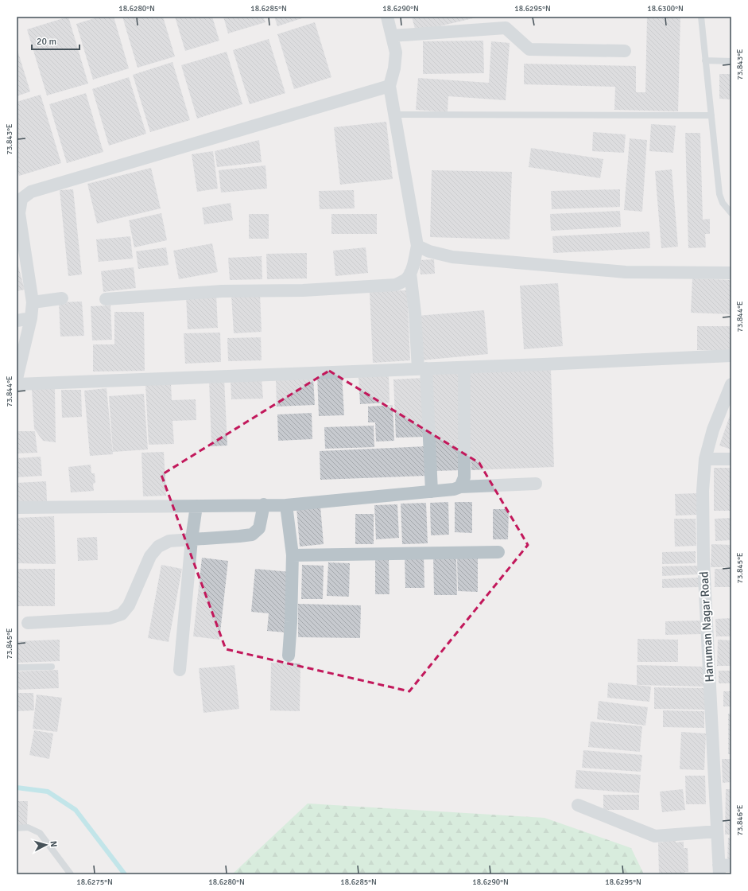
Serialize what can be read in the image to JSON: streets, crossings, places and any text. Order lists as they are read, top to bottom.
{
  "streets": {
    "street": ["Hanuman Nagar Road"]
  },
  "scale_bar": "20 m",
  "north": "right",
  "coordinates": [
    "18.6280°N",
    "18.6285°N",
    "18.6290°N",
    "18.6295°N",
    "18.6300°N",
    "73.843°E",
    "73.844°E",
    "73.845°E",
    "73.846°E",
    "18.6275°N"
  ]
}
